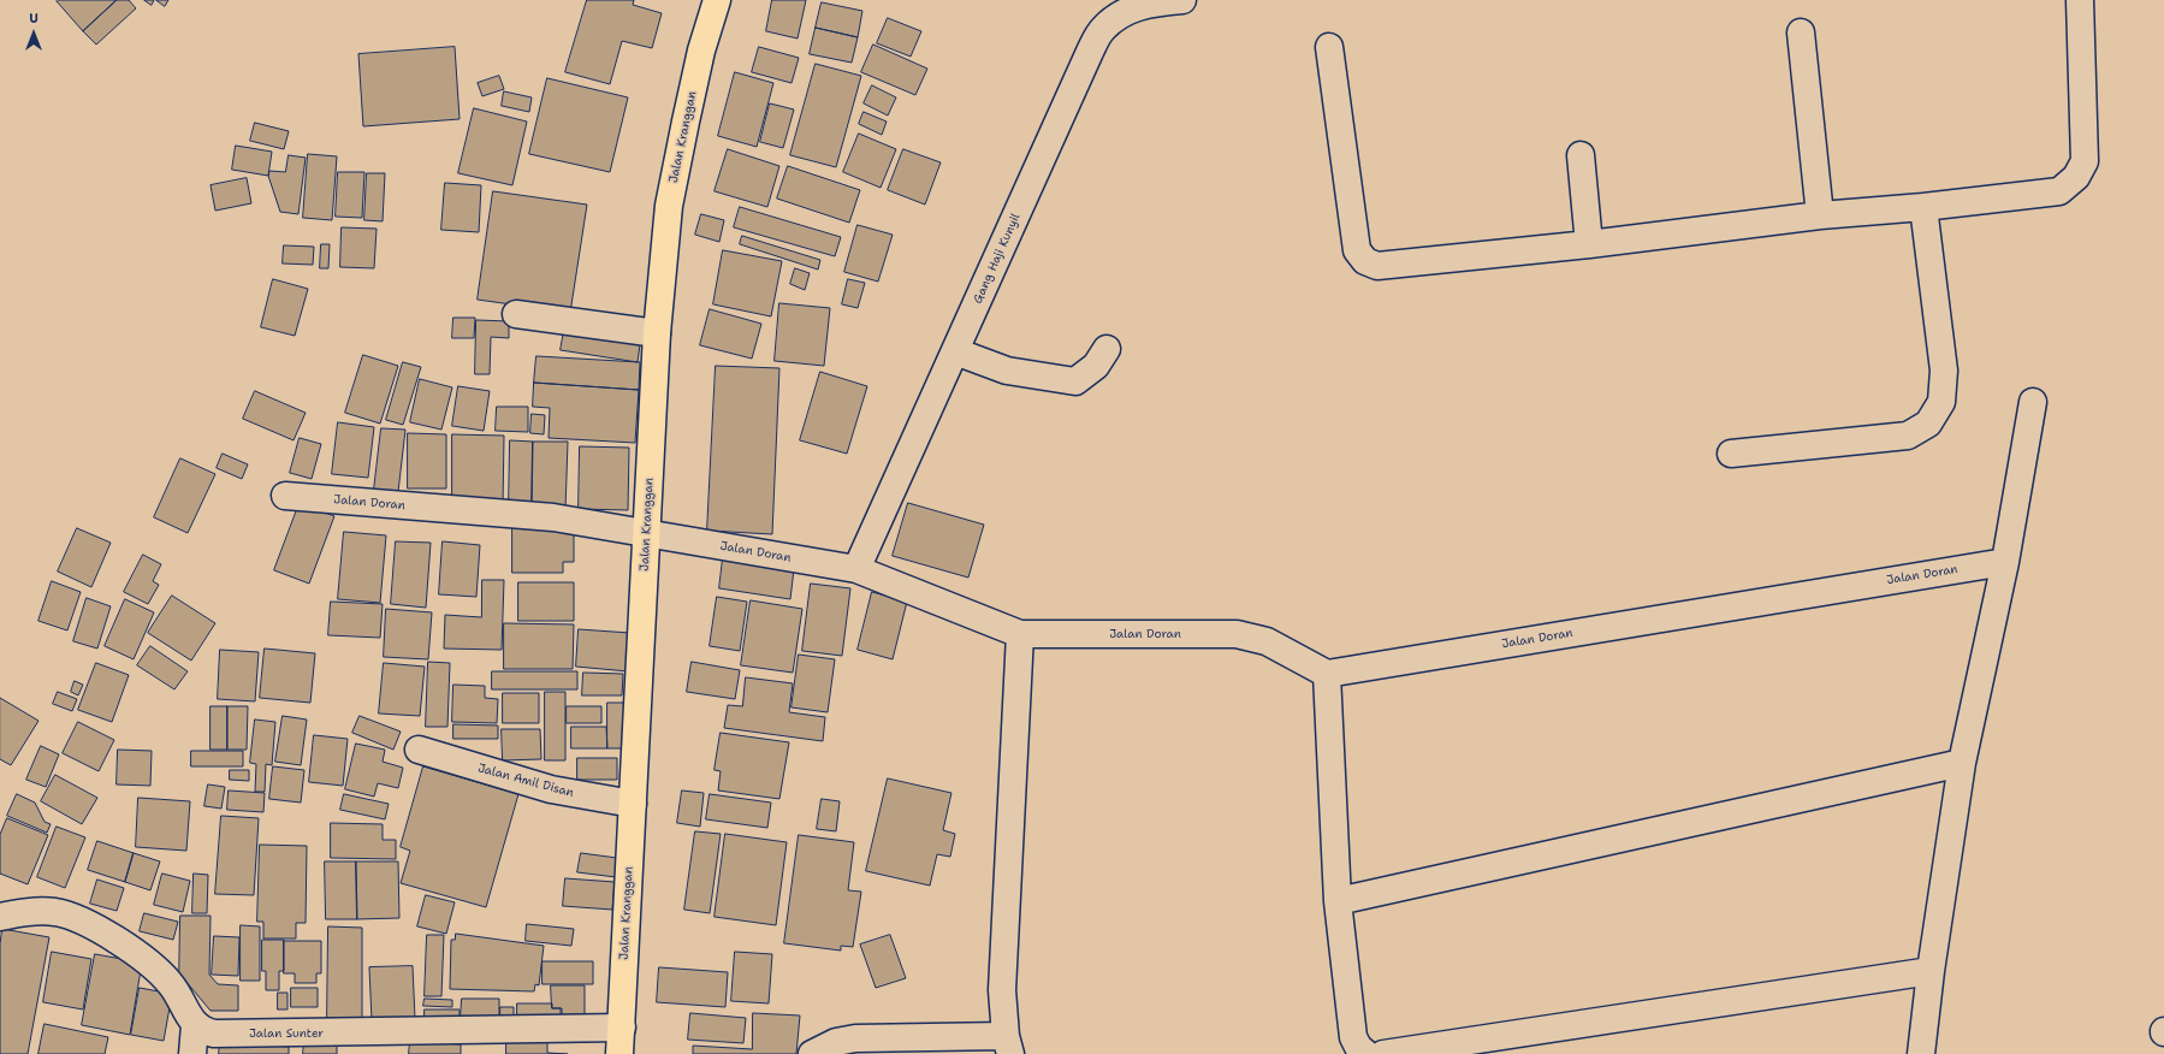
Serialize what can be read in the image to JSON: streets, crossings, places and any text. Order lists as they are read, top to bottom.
{
  "streets": {
    "main road": ["Jalan Kranggan"],
    "street": [
      "Gang Haji Kunyil",
      "Jalan Doran",
      "Jalan Amil Disan",
      "Jalan Sunter"
    ]
  },
  "crossings": [
    ["Jalan Kranggan", "Jalan Doran"],
    ["Jalan Kranggan", "Jalan Amil Disan"],
    ["Jalan Kranggan", "Jalan Sunter"],
    ["Gang Haji Kunyil", "Jalan Doran"]
  ],
  "north": "top"
}
